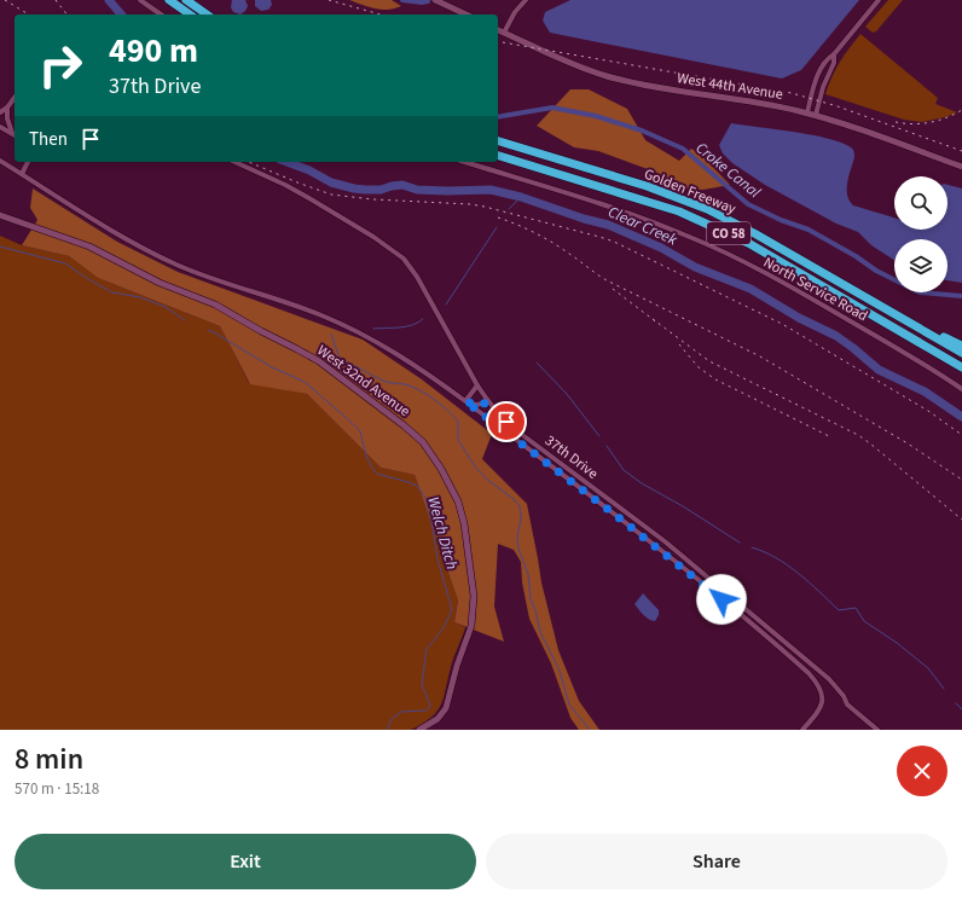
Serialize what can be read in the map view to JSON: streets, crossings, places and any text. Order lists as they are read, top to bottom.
{
  "streets": {
    "highway": ["Golden Freeway", "CO 58"],
    "street": [
      "West 44th Avenue",
      "North Service Road",
      "West 32nd Avenue",
      "37th Drive"
    ]
  },
  "water": ["Croke Canal", "Clear Creek", "Welch Ditch"],
  "page": {
    "turn": ["490 m", "37th Drive"],
    "then": "Then",
    "heading": ["8 min", "570 m · 15:18"],
    "buttons": ["Exit", "Share"]
  }
}
